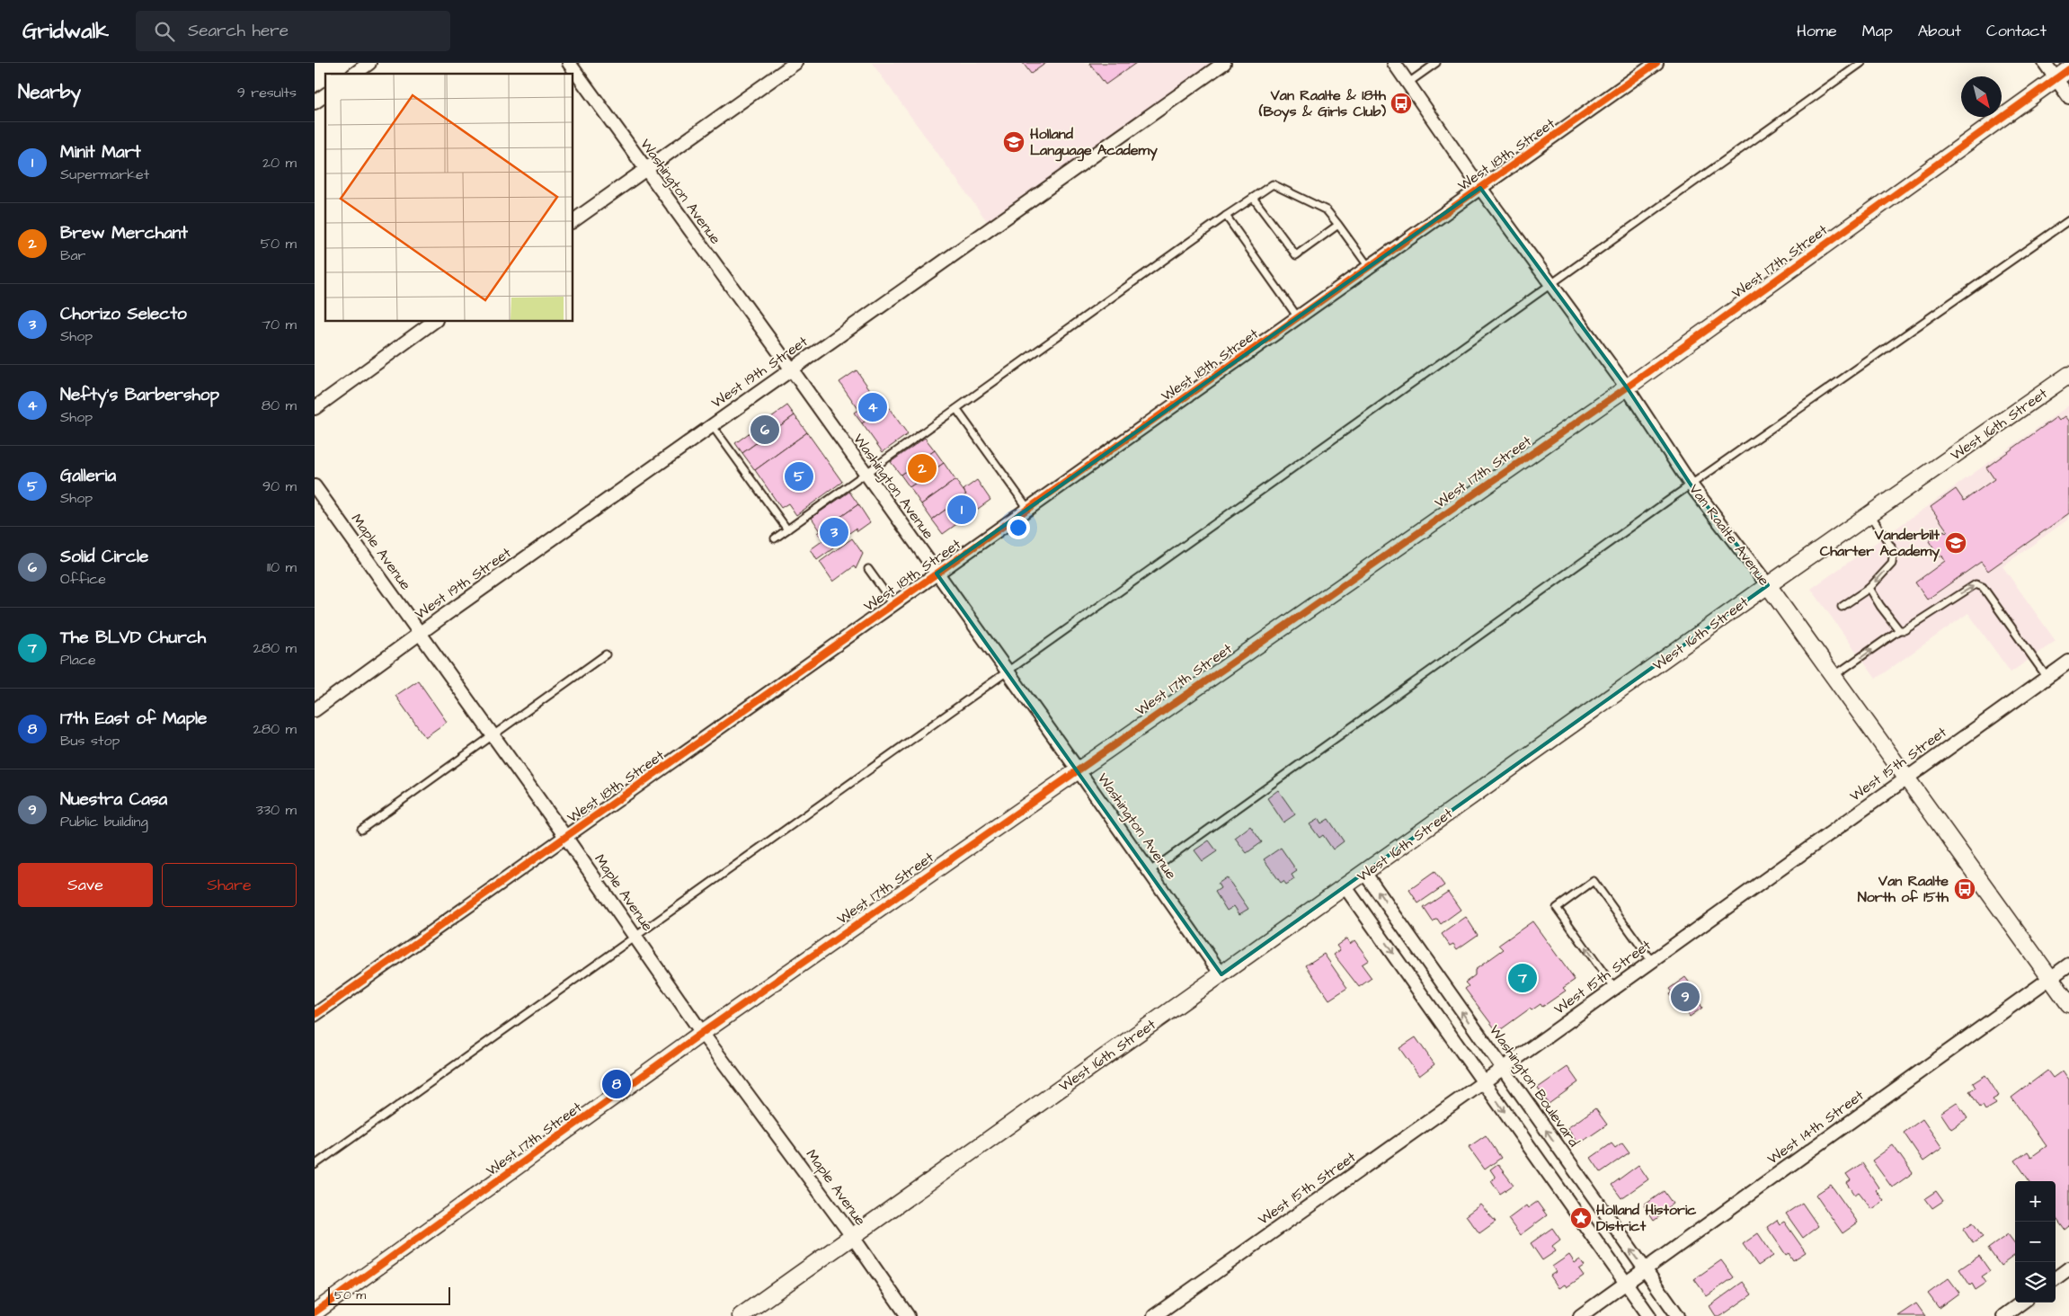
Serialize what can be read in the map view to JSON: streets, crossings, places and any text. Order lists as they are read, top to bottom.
{
  "streets": {
    "street": [
      "West 18th Street",
      "Washington Avenue",
      "West 17th Street",
      "West 19th Street",
      "West 16th Street",
      "Van Raalte Avenue",
      "Maple Avenue",
      "West 15th Street",
      "Washington Boulevard",
      "West 14th Street"
    ]
  },
  "crossings": [
    ["West 18th Street", "Washington Avenue"],
    ["West 18th Street", "Van Raalte Avenue"],
    ["West 18th Street", "Maple Avenue"],
    ["Washington Avenue", "West 17th Street"],
    ["Washington Avenue", "West 19th Street"],
    ["Washington Avenue", "West 16th Street"],
    ["West 17th Street", "Van Raalte Avenue"],
    ["West 17th Street", "Maple Avenue"],
    ["West 19th Street", "Maple Avenue"],
    ["West 16th Street", "Van Raalte Avenue"],
    ["West 16th Street", "Maple Avenue"],
    ["West 16th Street", "Washington Boulevard"],
    ["Van Raalte Avenue", "West 15th Street"],
    ["Van Raalte Avenue", "West 14th Street"],
    ["West 15th Street", "Washington Boulevard"],
    ["Washington Boulevard", "West 14th Street"]
  ],
  "places": {
    "bus stop": ["Van Raalte & 18th (Boys & Girls Club)", "Van Raalte North of 15th"],
    "school or university": ["Holland Language Academy", "Vanderbilt Charter Academy"],
    "place": ["Holland Historic District"]
  },
  "scale_bar": "50 m",
  "north": "bottom right",
  "page": {
    "header": "Gridwalk",
    "search": "Search here",
    "nav": [
      "Home",
      "Map",
      "About",
      "Contact"
    ],
    "heading": ["Nearby", "9 results"],
    "list": [
      {
        "mark": "1",
        "name": "Minit Mart",
        "note": "Supermarket",
        "value": "20 m"
      },
      {
        "mark": "2",
        "name": "Brew Merchant",
        "note": "Bar",
        "value": "50 m"
      },
      {
        "mark": "3",
        "name": "Chorizo Selecto",
        "note": "Shop",
        "value": "70 m"
      },
      {
        "mark": "4",
        "name": "Nefty's Barbershop",
        "note": "Shop",
        "value": "80 m"
      },
      {
        "mark": "5",
        "name": "Galleria",
        "note": "Shop",
        "value": "90 m"
      },
      {
        "mark": "6",
        "name": "Solid Circle",
        "note": "Office",
        "value": "110 m"
      },
      {
        "mark": "7",
        "name": "The BLVD Church",
        "note": "Place",
        "value": "280 m"
      },
      {
        "mark": "8",
        "name": "17th East of Maple",
        "note": "Bus stop",
        "value": "280 m"
      },
      {
        "mark": "9",
        "name": "Nuestra Casa",
        "note": "Public building",
        "value": "330 m"
      }
    ],
    "pins": [
      "4",
      "6",
      "2",
      "5",
      "1",
      "3",
      "7",
      "9",
      "8"
    ],
    "buttons": ["Save", "Share"],
    "map_buttons": ["+", "−"],
    "scale": "50 m"
  }
}
